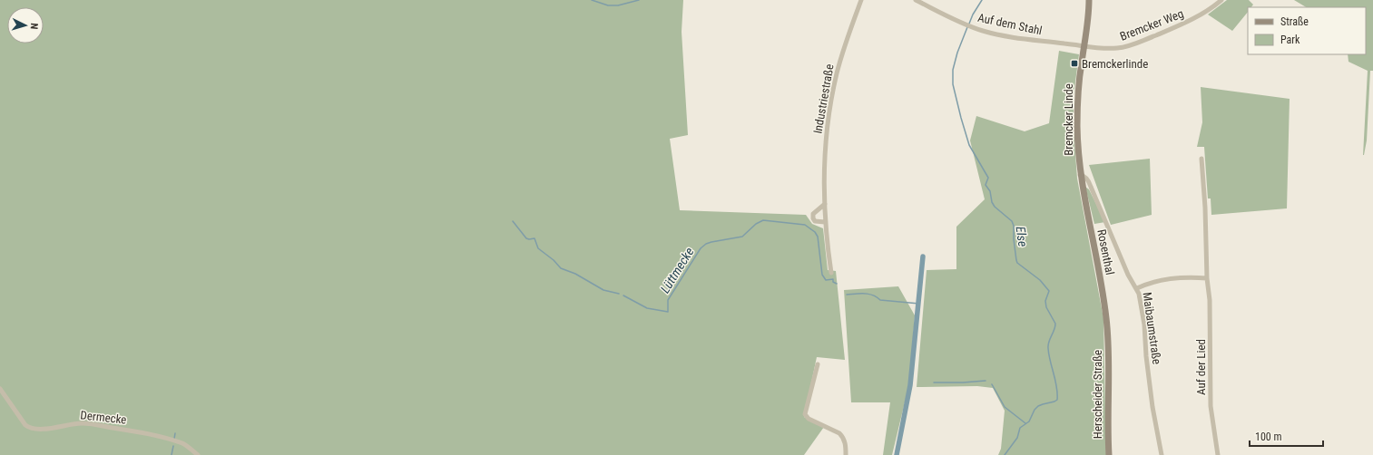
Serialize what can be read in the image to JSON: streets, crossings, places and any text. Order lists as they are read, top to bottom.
{
  "streets": {
    "main road": ["Bremcker Linde", "Rosenthal", "Herscheider Straße"],
    "street": [
      "Auf dem Stahl",
      "Bremcker Weg",
      "Industriestraße",
      "Maibaumstraße",
      "Auf der Lied",
      "Dermecke"
    ]
  },
  "crossings": [
    ["Auf dem Stahl", "Bremcker Weg"],
    ["Auf dem Stahl", "Bremcker Linde"],
    ["Bremcker Weg", "Bremcker Linde"],
    ["Bremcker Linde", "Rosenthal"],
    ["Bremcker Linde", "Maibaumstraße"],
    ["Rosenthal", "Maibaumstraße"],
    ["Rosenthal", "Herscheider Straße"]
  ],
  "water": ["Else", "Lüttmecke"],
  "places": {
    "transit": ["Bremckerlinde"]
  },
  "legend": ["Straße", "Park"],
  "scale_bar": "100 m",
  "north": "right"
}
